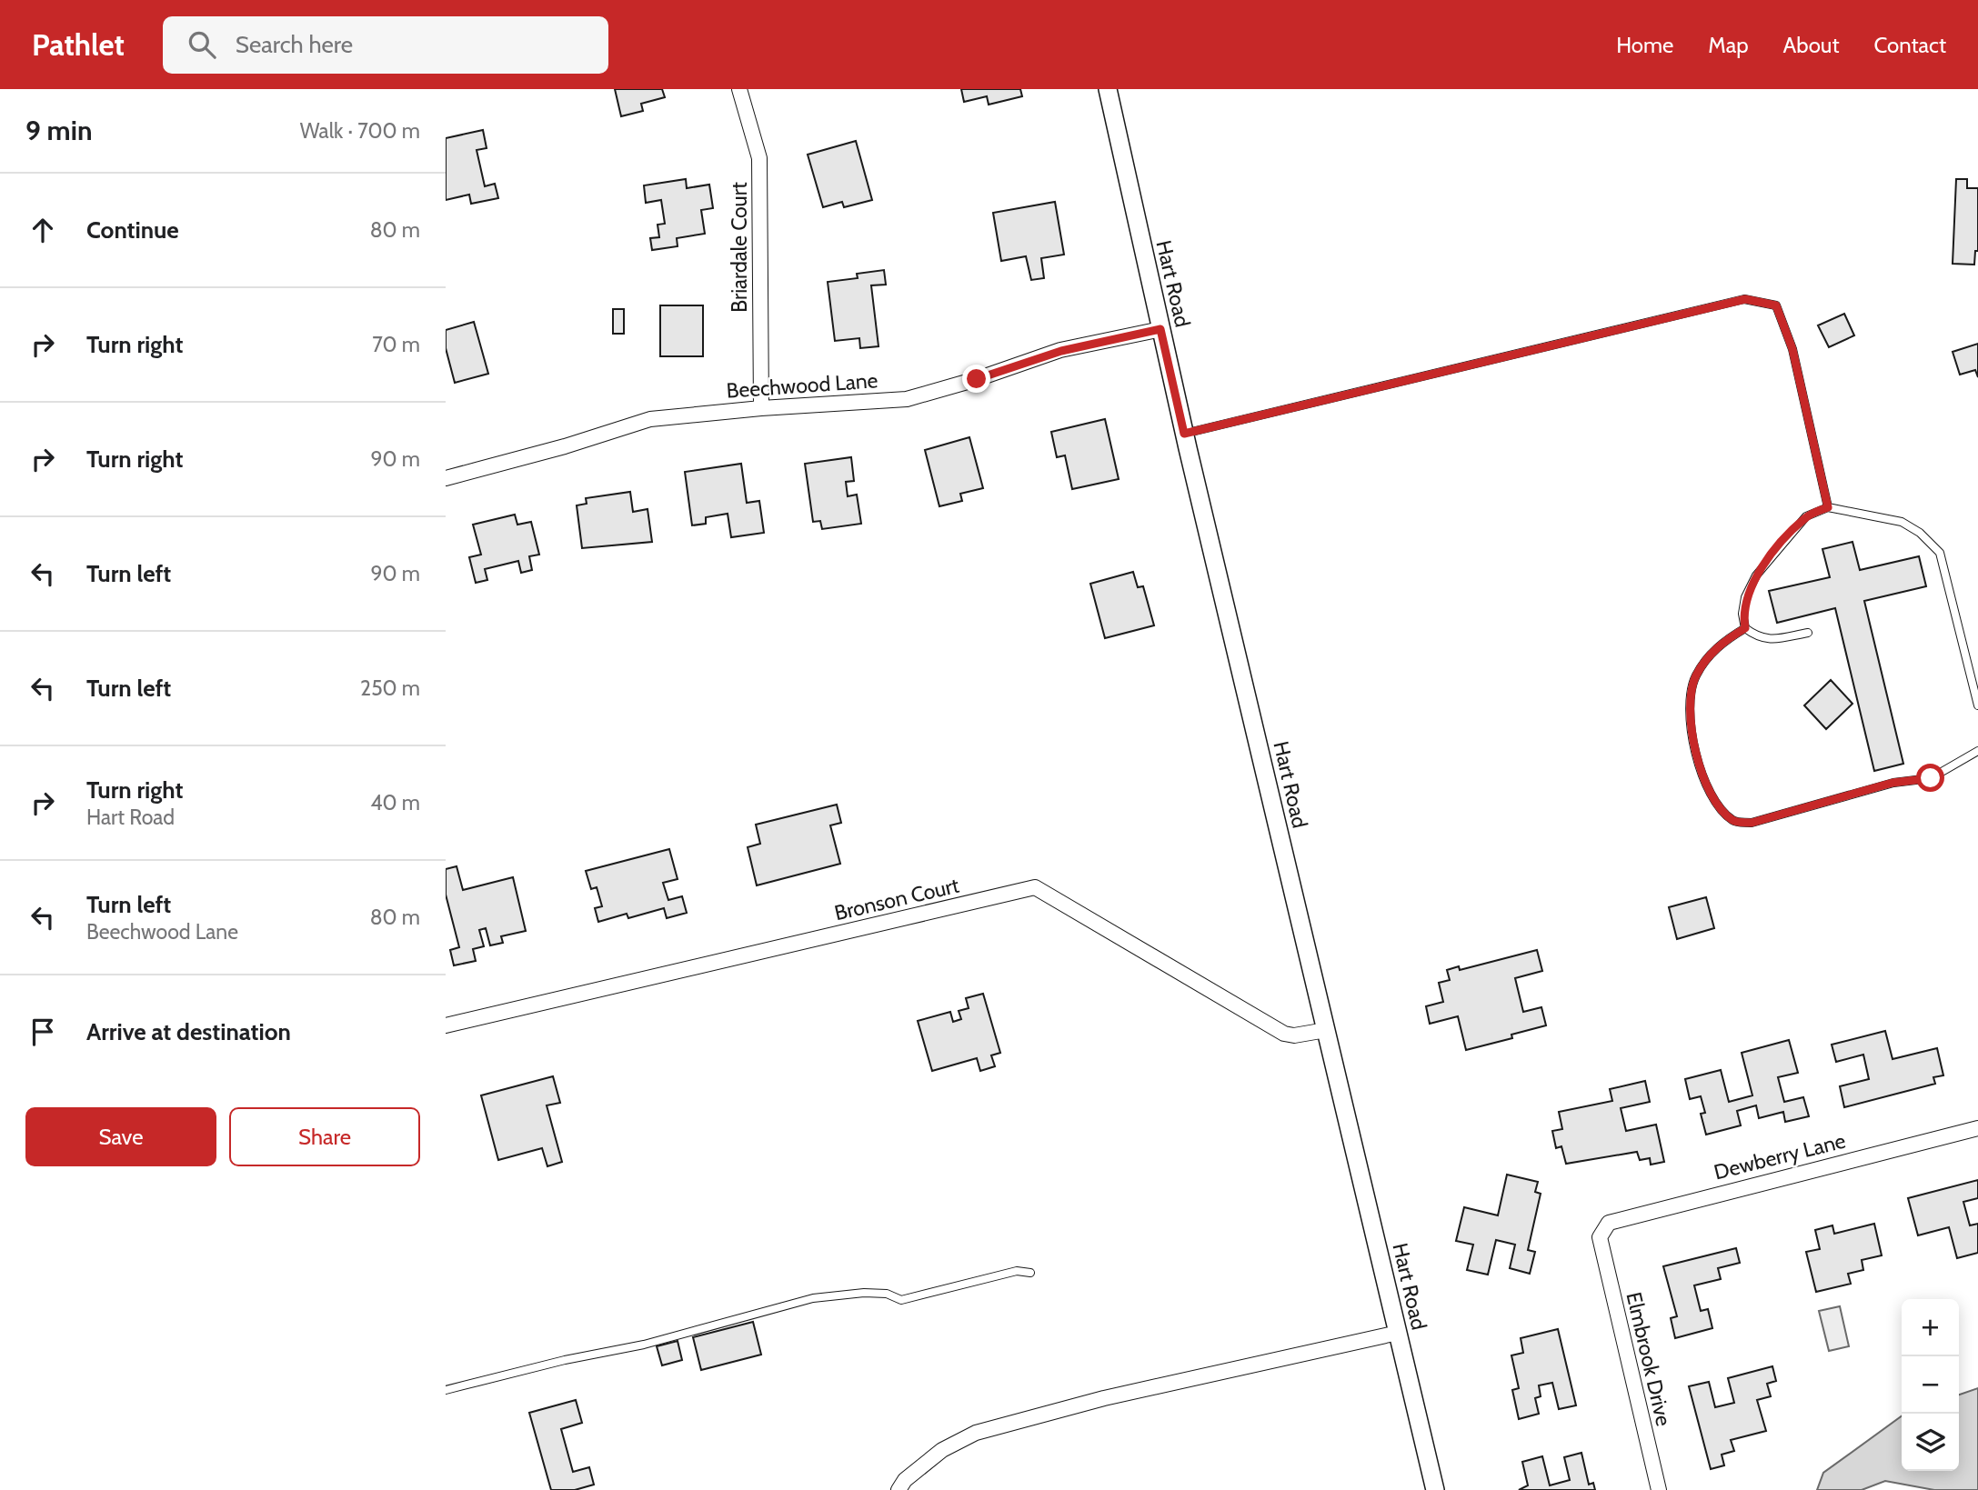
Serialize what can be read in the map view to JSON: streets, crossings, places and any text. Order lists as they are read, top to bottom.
{
  "streets": {
    "street": [
      "Briardale Court",
      "Hart Road",
      "Beechwood Lane",
      "Bronson Court",
      "Dewberry Lane",
      "Elmbrook Drive"
    ]
  },
  "crossings": [
    ["Briardale Court", "Beechwood Lane"],
    ["Hart Road", "Beechwood Lane"],
    ["Hart Road", "Bronson Court"],
    ["Dewberry Lane", "Elmbrook Drive"]
  ],
  "page": {
    "header": "Pathlet",
    "search": "Search here",
    "nav": [
      "Home",
      "Map",
      "About",
      "Contact"
    ],
    "heading": ["9 min", "Walk · 700 m"],
    "list": [
      ["Continue", "80 m"],
      ["Turn right", "70 m"],
      ["Turn right", "90 m"],
      ["Turn left", "90 m"],
      ["Turn left", "250 m"],
      ["Turn right", "Hart Road", "40 m"],
      ["Turn left", "Beechwood Lane", "80 m"],
      "Arrive at destination"
    ],
    "buttons": ["Save", "Share"],
    "map_buttons": ["+", "−"]
  }
}
